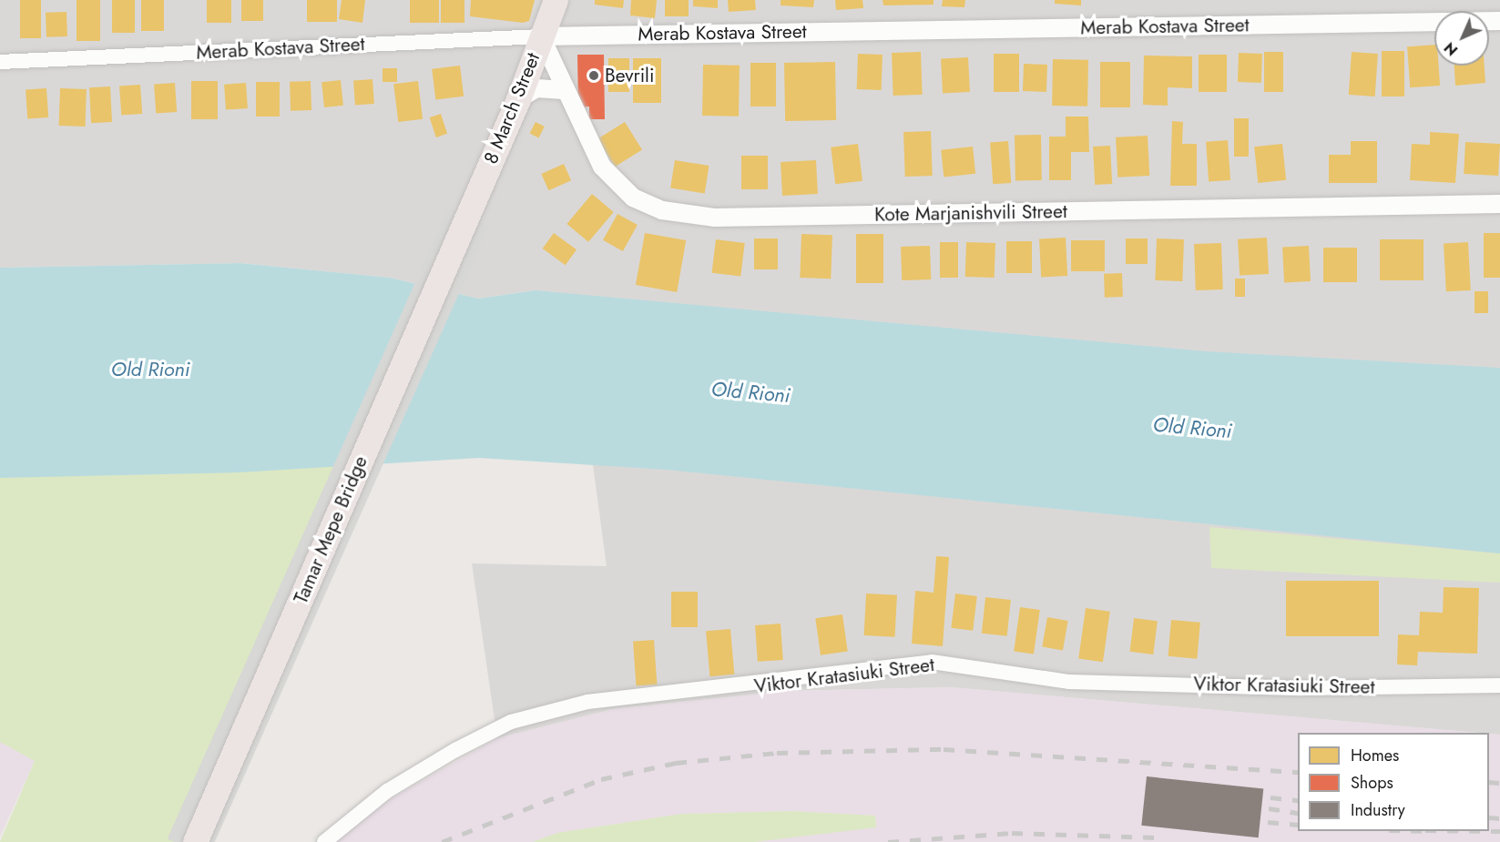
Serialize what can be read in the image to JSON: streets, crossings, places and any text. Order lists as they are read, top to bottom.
{
  "streets": {
    "highway": ["8 March Street", "Tamar Mepe Bridge"],
    "street": ["Merab Kostava Street", "Kote Marjanishvili Street", "Viktor Kratasiuki Street"]
  },
  "crossings": [
    ["Merab Kostava Street", "8 March Street"],
    ["Merab Kostava Street", "Kote Marjanishvili Street"],
    ["8 March Street", "Kote Marjanishvili Street"],
    ["8 March Street", "Tamar Mepe Bridge"]
  ],
  "water": ["Old Rioni"],
  "places": ["Bevrili"],
  "legend": ["Homes", "Shops", "Industry"],
  "north": "bottom left"
}
